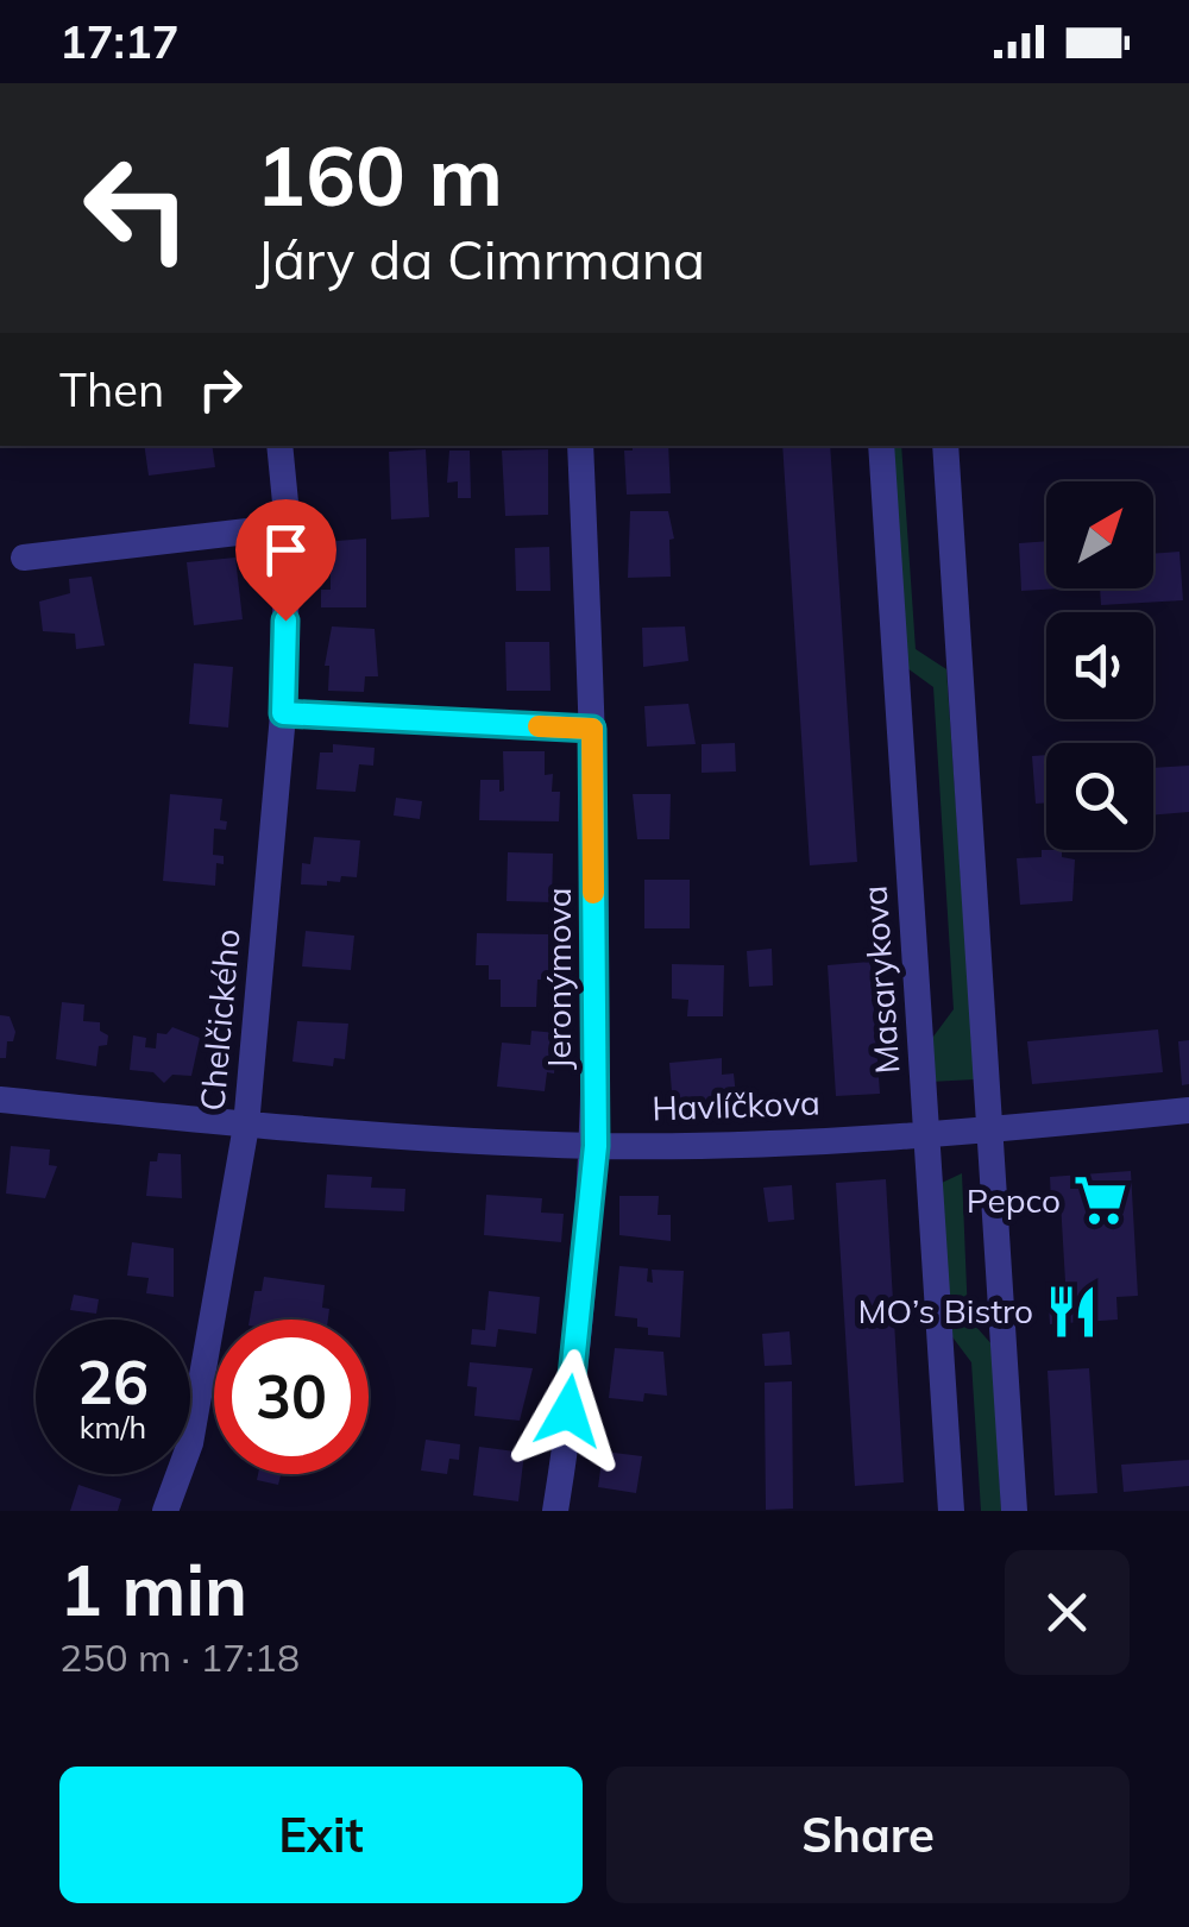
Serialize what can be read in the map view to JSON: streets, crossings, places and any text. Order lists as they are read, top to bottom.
{
  "streets": {
    "street": [
      "Jeronýmova",
      "Masarykova",
      "Chelčického",
      "Havlíčkova"
    ]
  },
  "crossings": [
    ["Jeronýmova", "Havlíčkova"],
    ["Masarykova", "Havlíčkova"],
    ["Chelčického", "Havlíčkova"]
  ],
  "places": {
    "supermarket": ["Pepco"],
    "restaurant": ["MO’s Bistro"]
  },
  "north": "top right",
  "page": {
    "status": "17:17",
    "turn": ["160 m", "Járy da Cimrmana"],
    "then": "Then",
    "speed": "26 km/h",
    "limit": "30",
    "heading": ["1 min", "250 m · 17:18"],
    "buttons": ["Exit", "Share"]
  }
}
